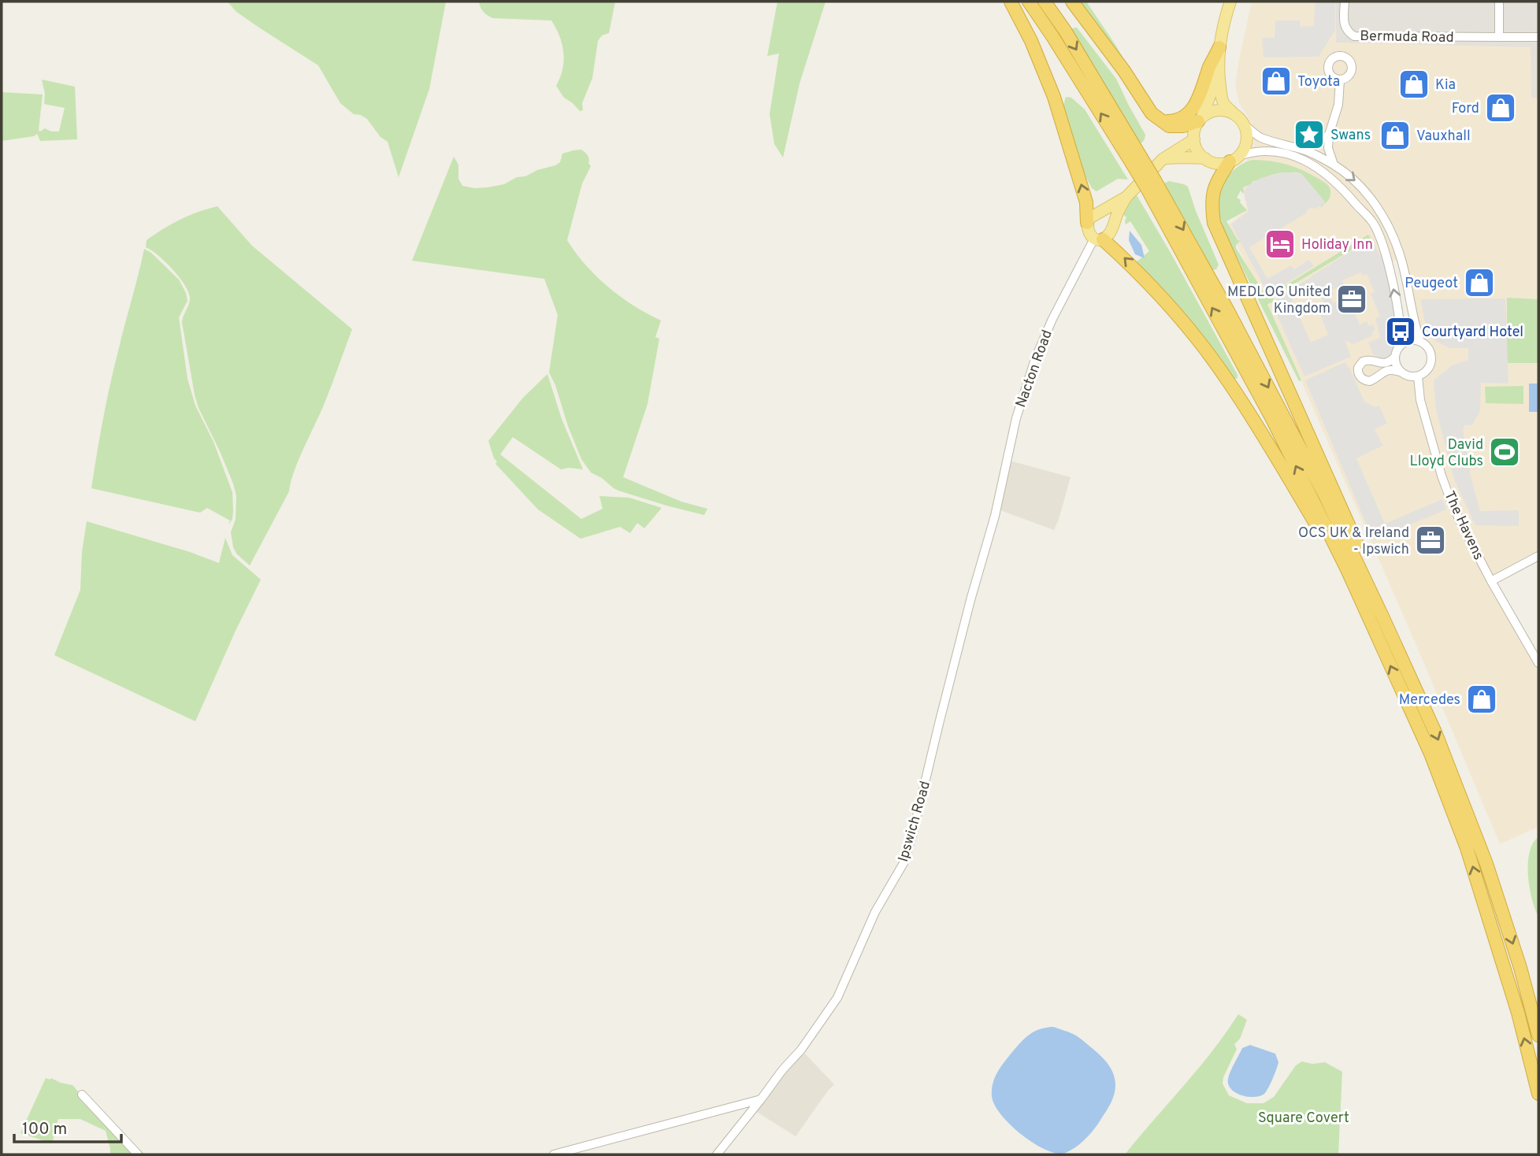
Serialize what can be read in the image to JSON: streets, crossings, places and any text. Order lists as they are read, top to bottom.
{
  "streets": {
    "street": [
      "Bermuda Road",
      "Nacton Road",
      "The Havens",
      "Ipswich Road"
    ]
  },
  "crossings": [
    ["Nacton Road", "Ipswich Road"]
  ],
  "parks": ["Square Covert"],
  "places": {
    "shop": [
      "Toyota",
      "Kia",
      "Ford",
      "Vauxhall",
      "Peugeot",
      "Mercedes"
    ],
    "place": ["Swans"],
    "hotel": ["Holiday Inn"],
    "office": ["MEDLOG United Kingdom", "OCS UK & Ireland - Ipswich"],
    "bus stop": ["Courtyard Hotel"],
    "sports": ["David Lloyd Clubs"]
  },
  "scale_bar": "100 m"
}
